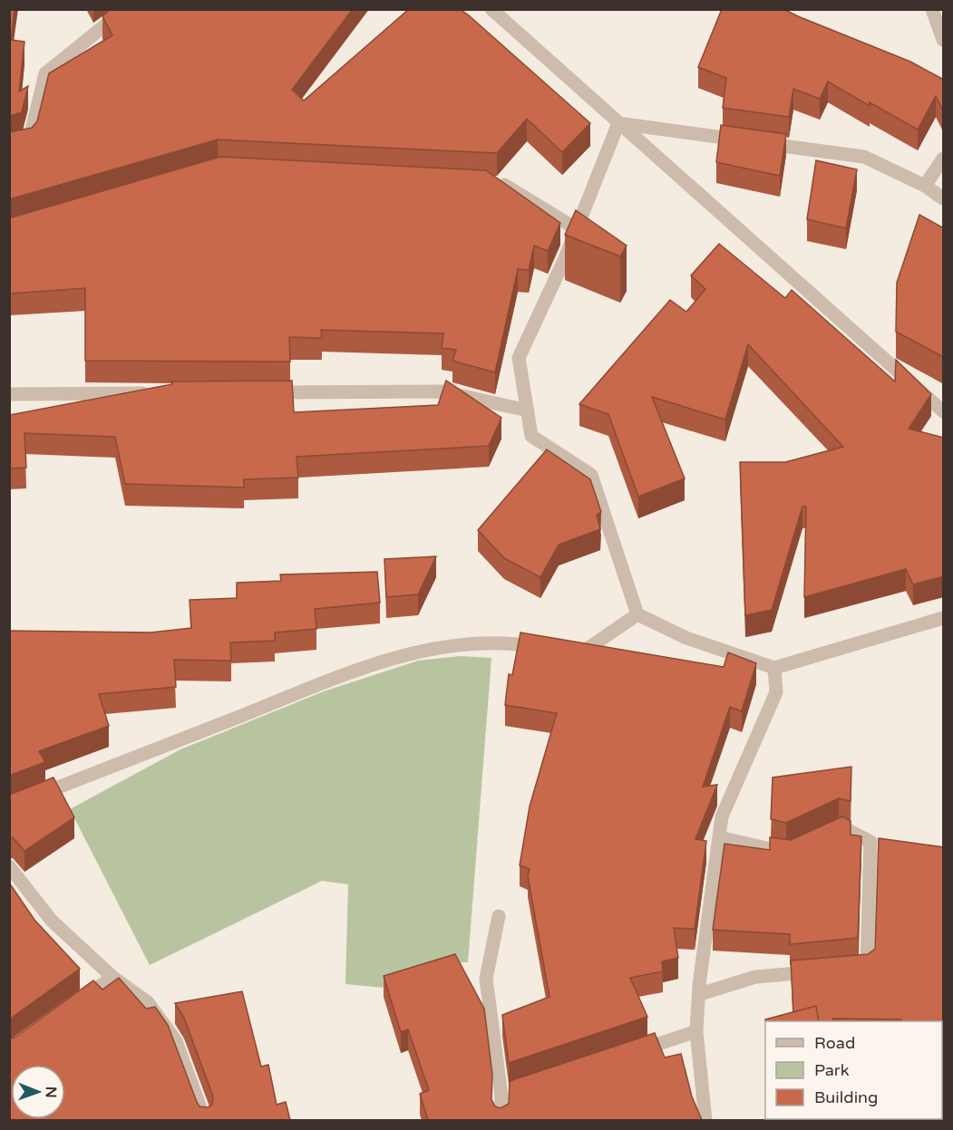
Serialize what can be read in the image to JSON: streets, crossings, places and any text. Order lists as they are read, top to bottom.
{
  "legend": ["Road", "Park", "Building"],
  "north": "right"
}
